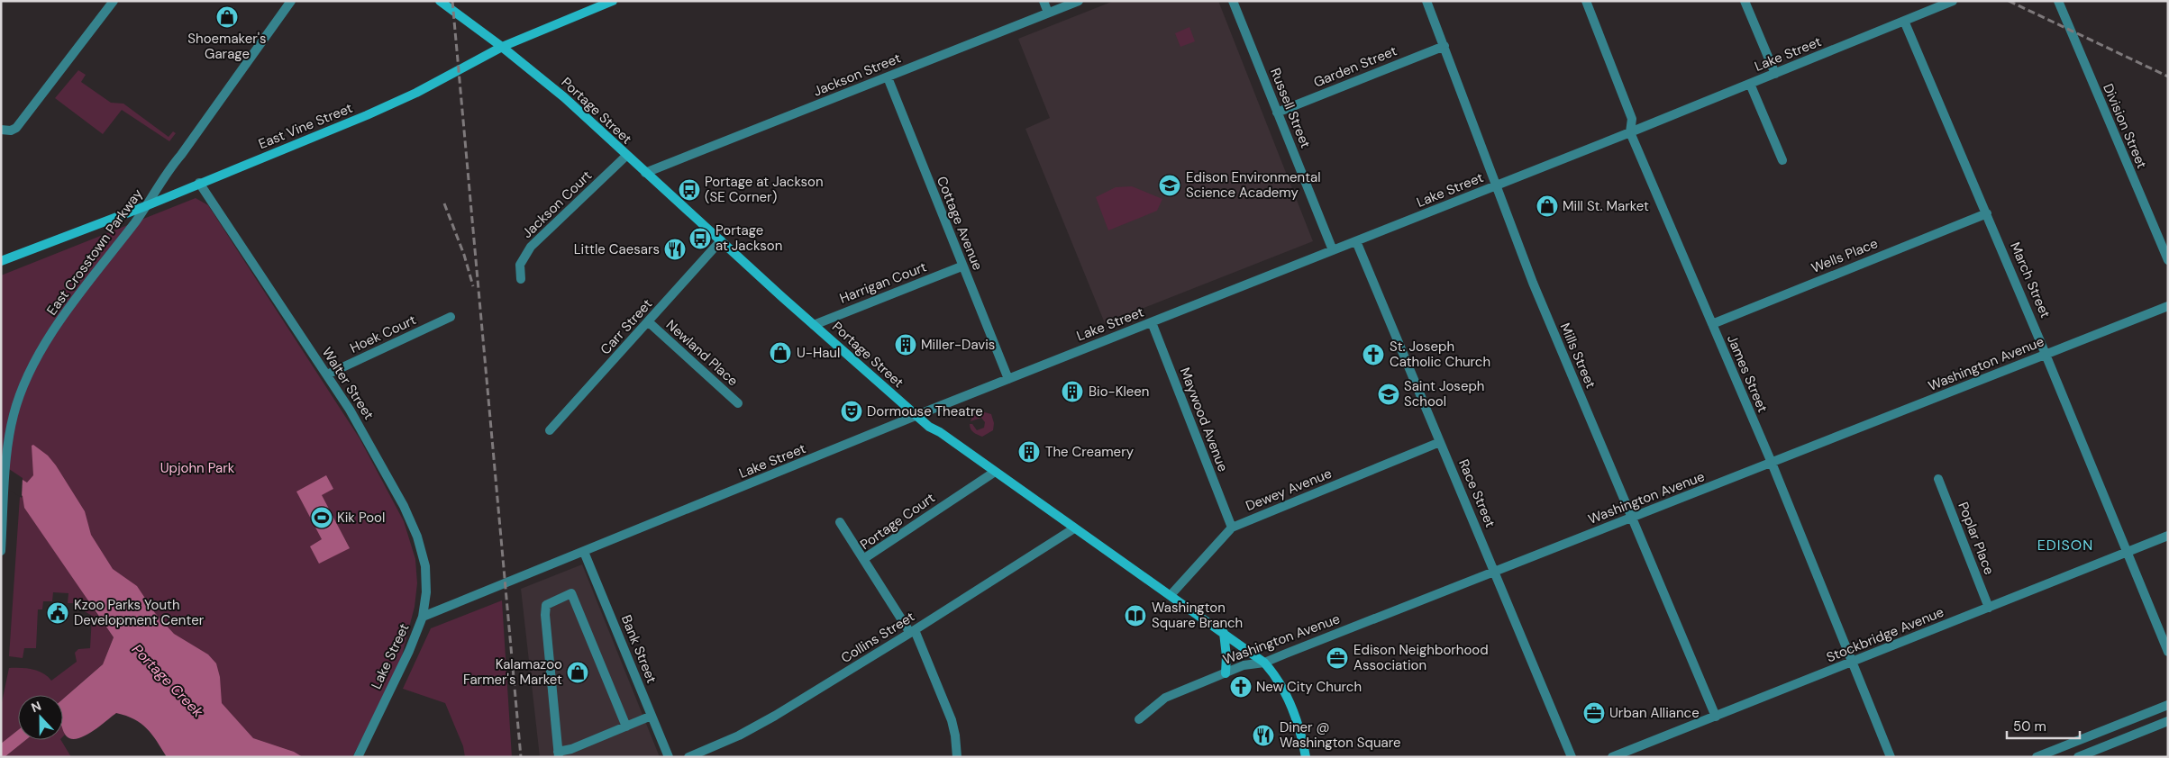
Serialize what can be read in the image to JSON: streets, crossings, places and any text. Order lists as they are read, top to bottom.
{
  "streets": {
    "main road": ["Portage Street", "East Vine Street"],
    "street": [
      "Lake Street",
      "Garden Street",
      "Jackson Street",
      "Russell Street",
      "Division Street",
      "Jackson Court",
      "Cottage Avenue",
      "East Crosstown Parkway",
      "Wells Place",
      "March Street",
      "Harrigan Court",
      "Carr Street",
      "Hoek Court",
      "Newland Place",
      "Mills Street",
      "Washington Avenue",
      "James Street",
      "Walter Street",
      "Maywood Avenue",
      "Dewey Avenue",
      "Race Street",
      "Portage Court",
      "Poplar Place",
      "Stockbridge Avenue",
      "Collins Street",
      "Bank Street"
    ]
  },
  "crossings": [
    ["Lake Street", "Russell Street"],
    ["Lake Street", "Portage Street"],
    ["Lake Street", "Cottage Avenue"],
    ["Lake Street", "March Street"],
    ["Lake Street", "Mills Street"],
    ["Lake Street", "James Street"],
    ["Lake Street", "Walter Street"],
    ["Lake Street", "Maywood Avenue"],
    ["Lake Street", "Race Street"],
    ["Lake Street", "Bank Street"],
    ["Garden Street", "Russell Street"],
    ["Garden Street", "Mills Street"],
    ["Jackson Street", "Portage Street"],
    ["Jackson Street", "Cottage Avenue"],
    ["Portage Street", "East Vine Street"],
    ["Portage Street", "Jackson Court"],
    ["Portage Street", "Harrigan Court"],
    ["Portage Street", "Carr Street"],
    ["Portage Street", "Washington Avenue"],
    ["Portage Street", "Dewey Avenue"],
    ["Portage Street", "Portage Court"],
    ["Portage Street", "Collins Street"],
    ["East Vine Street", "East Crosstown Parkway"],
    ["East Vine Street", "Walter Street"],
    ["Cottage Avenue", "Harrigan Court"],
    ["Wells Place", "March Street"],
    ["Wells Place", "James Street"],
    ["March Street", "Washington Avenue"],
    ["March Street", "Stockbridge Avenue"],
    ["Carr Street", "Newland Place"],
    ["Hoek Court", "Walter Street"],
    ["Mills Street", "Washington Avenue"],
    ["Mills Street", "Stockbridge Avenue"],
    ["Washington Avenue", "James Street"],
    ["Washington Avenue", "Race Street"],
    ["James Street", "Stockbridge Avenue"],
    ["Maywood Avenue", "Dewey Avenue"],
    ["Dewey Avenue", "Race Street"],
    ["Portage Court", "Collins Street"],
    ["Poplar Place", "Stockbridge Avenue"]
  ],
  "districts": ["EDISON"],
  "water": ["Portage Creek"],
  "parks": ["Upjohn Park"],
  "places": {
    "shop": [
      "Shoemaker's Garage",
      "Mill St. Market",
      "U-Haul",
      "Kalamazoo Farmer's Market"
    ],
    "school or university": ["Edison Environmental Science Academy", "Saint Joseph School"],
    "bus stop": ["Portage at Jackson (SE Corner)", "Portage at Jackson"],
    "restaurant": ["Little Caesars", "Diner @ Washington Square"],
    "building": ["Miller-Davis", "Bio-Kleen", "The Creamery"],
    "church": ["St. Joseph Catholic Church", "New City Church"],
    "theatre": ["Dormouse Theatre"],
    "sports": ["Kik Pool"],
    "public building": ["Kzoo Parks Youth Development Center"],
    "library": ["Washington Square Branch"],
    "office": ["Edison Neighborhood Association", "Urban Alliance"]
  },
  "scale_bar": "50 m",
  "north": "top"
}
